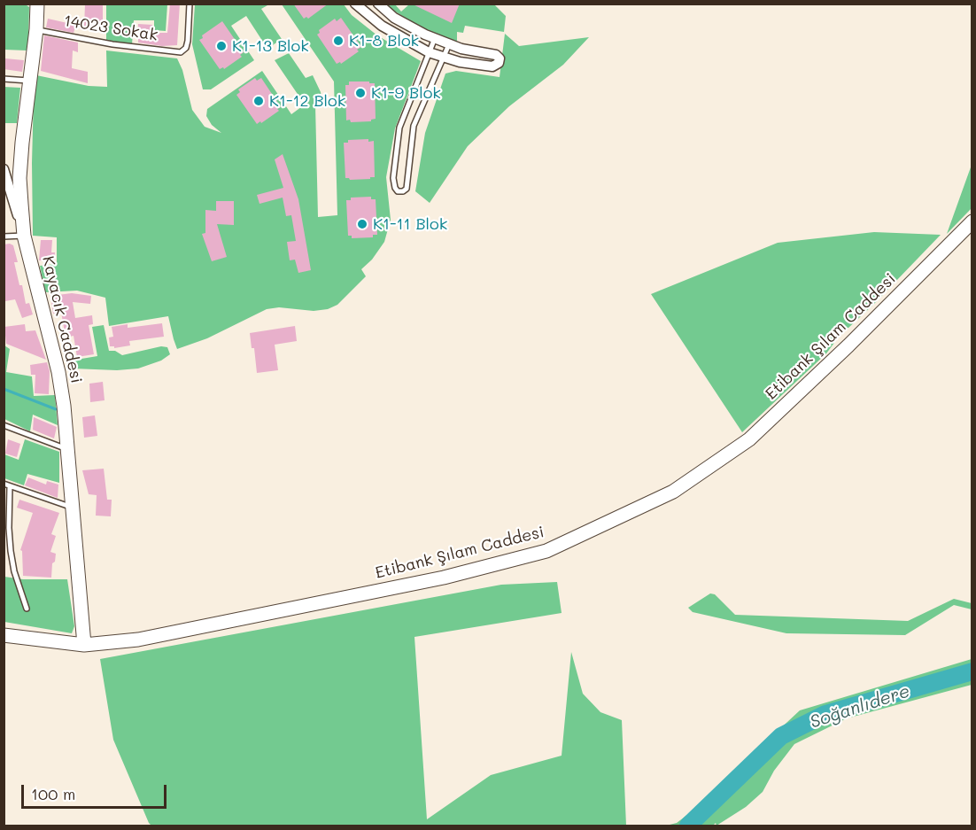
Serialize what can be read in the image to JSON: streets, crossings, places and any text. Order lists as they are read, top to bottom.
{
  "streets": {
    "street": ["Kayacık Caddesi", "Etibank Şılam Caddesi"],
    "lane": ["14023 Sokak"]
  },
  "crossings": [
    ["14023 Sokak", "Kayacık Caddesi"],
    ["Kayacık Caddesi", "Etibank Şılam Caddesi"]
  ],
  "water": ["Soğanlıdere"],
  "places": [
    "K1-8 Blok",
    "K1-13 Blok",
    "K1-9 Blok",
    "K1-12 Blok",
    "K1-11 Blok"
  ],
  "scale_bar": "100 m"
}
